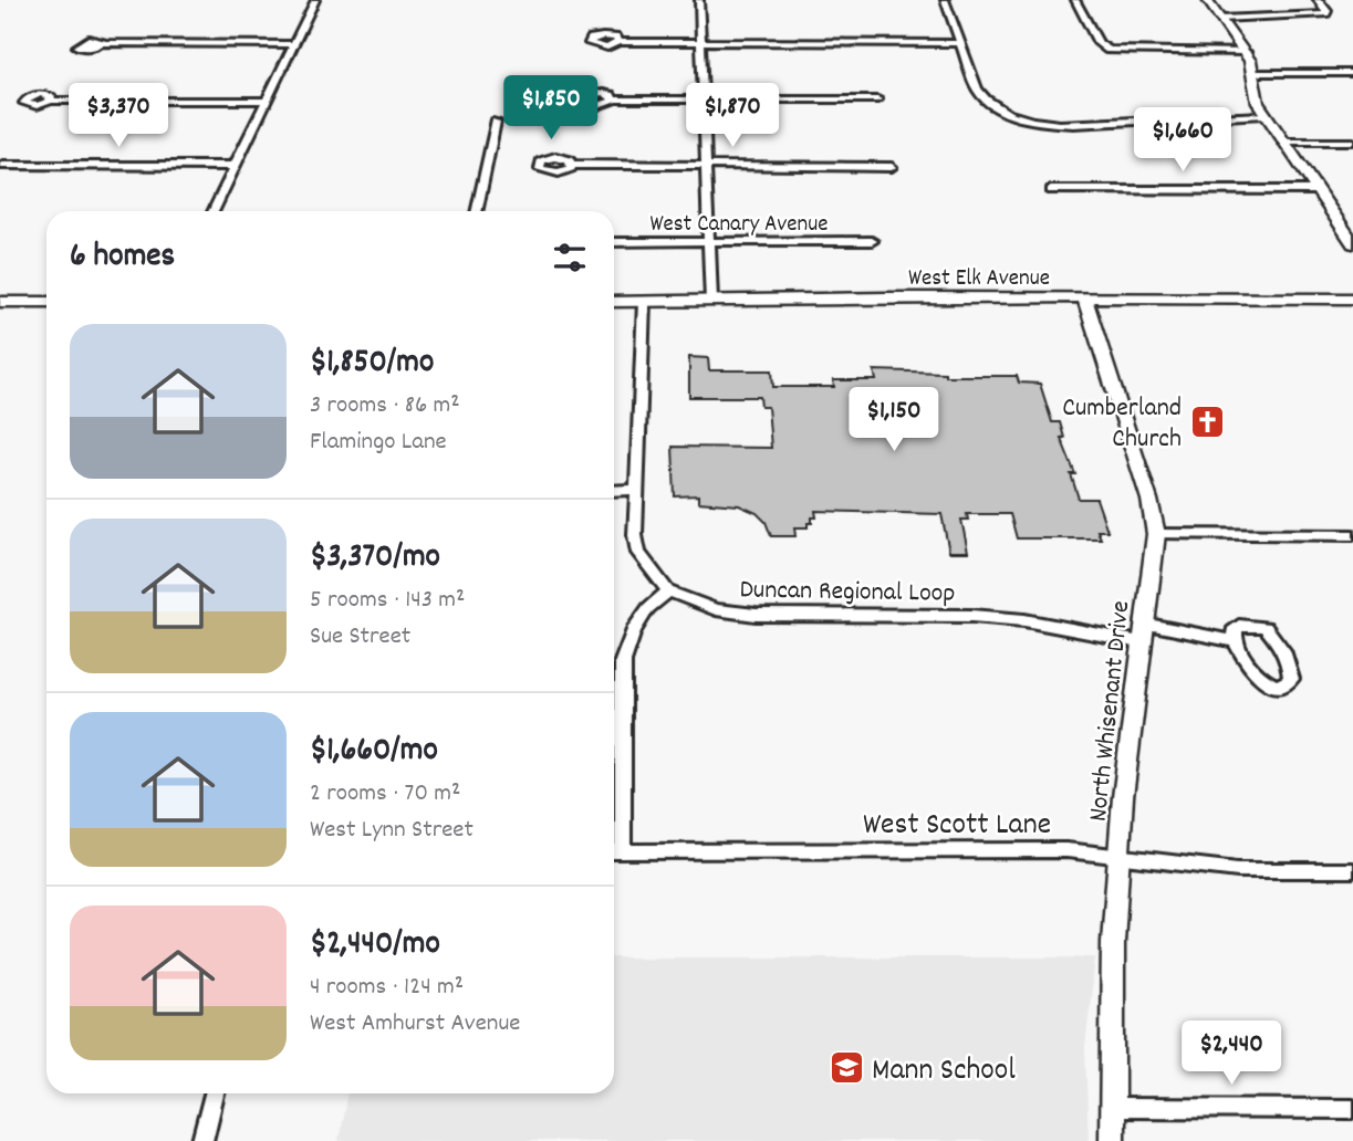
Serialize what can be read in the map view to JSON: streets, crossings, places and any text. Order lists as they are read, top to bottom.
{
  "streets": {
    "street": [
      "West Canary Avenue",
      "West Elk Avenue",
      "Duncan Regional Loop",
      "North Whisenant Drive",
      "West Scott Lane"
    ]
  },
  "crossings": [
    ["West Elk Avenue", "North Whisenant Drive"],
    ["Duncan Regional Loop", "North Whisenant Drive"],
    ["North Whisenant Drive", "West Scott Lane"]
  ],
  "places": {
    "church": ["Cumberland Church"],
    "school or university": ["Mann School"]
  },
  "page": {
    "price": [
      "$1,850",
      "$3,370",
      "$1,870",
      "$1,660",
      "$1,150",
      "$2,440"
    ],
    "heading": "6 homes",
    "list": [
      {
        "name": "$1,850/mo",
        "note": "3 rooms · 86 m² · Flamingo Lane"
      },
      {
        "name": "$3,370/mo",
        "note": "5 rooms · 143 m² · Sue Street"
      },
      {
        "name": "$1,660/mo",
        "note": "2 rooms · 70 m² · West Lynn Street"
      },
      {
        "name": "$2,440/mo",
        "note": "4 rooms · 124 m² · West Amhurst Avenue"
      }
    ]
  }
}
